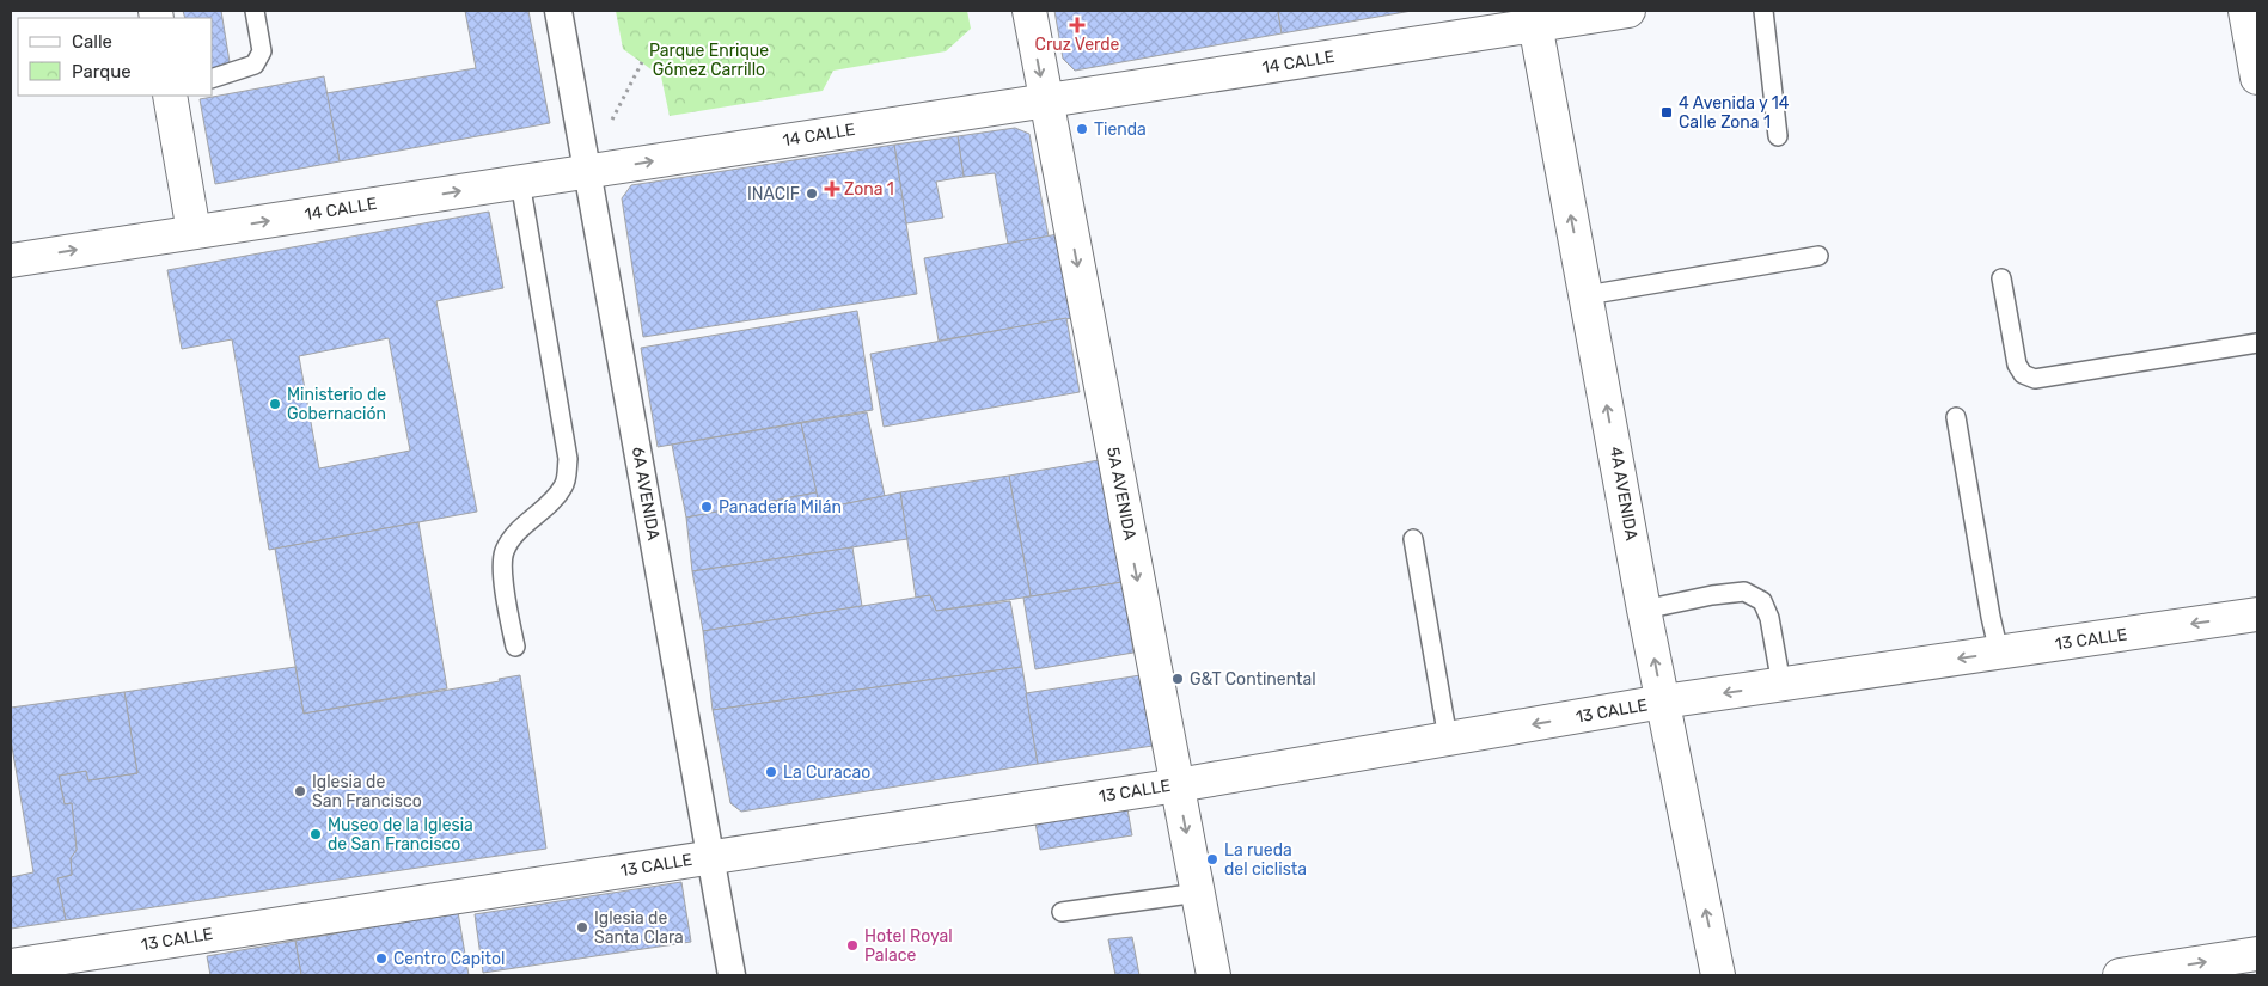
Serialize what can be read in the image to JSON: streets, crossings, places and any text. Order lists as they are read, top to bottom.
{
  "streets": {
    "street": [
      "14 CALLE",
      "6A AVENIDA",
      "5A AVENIDA",
      "4A AVENIDA",
      "13 CALLE"
    ]
  },
  "crossings": [
    ["14 CALLE", "6A AVENIDA"],
    ["14 CALLE", "5A AVENIDA"],
    ["14 CALLE", "4A AVENIDA"],
    ["6A AVENIDA", "13 CALLE"],
    ["5A AVENIDA", "13 CALLE"],
    ["4A AVENIDA", "13 CALLE"]
  ],
  "one_way": [
    "14 CALLE",
    "5A AVENIDA",
    "4A AVENIDA",
    "13 CALLE"
  ],
  "parks": ["Parque Enrique Gómez Carrillo"],
  "places": {
    "health": ["Cruz Verde", "Zona 1"],
    "transit": ["4 Avenida y 14 Calle Zona 1"],
    "other": [
      "Tienda",
      "INACIF",
      "Ministerio de Gobernación",
      "Panadería Milán",
      "G&T Continental",
      "La Curacao",
      "Iglesia de San Francisco",
      "Museo de la Iglesia de San Francisco",
      "La rueda del ciclista",
      "Iglesia de Santa Clara",
      "Hotel Royal Palace",
      "Centro Capitol"
    ]
  },
  "legend": ["Calle", "Parque"]
}
